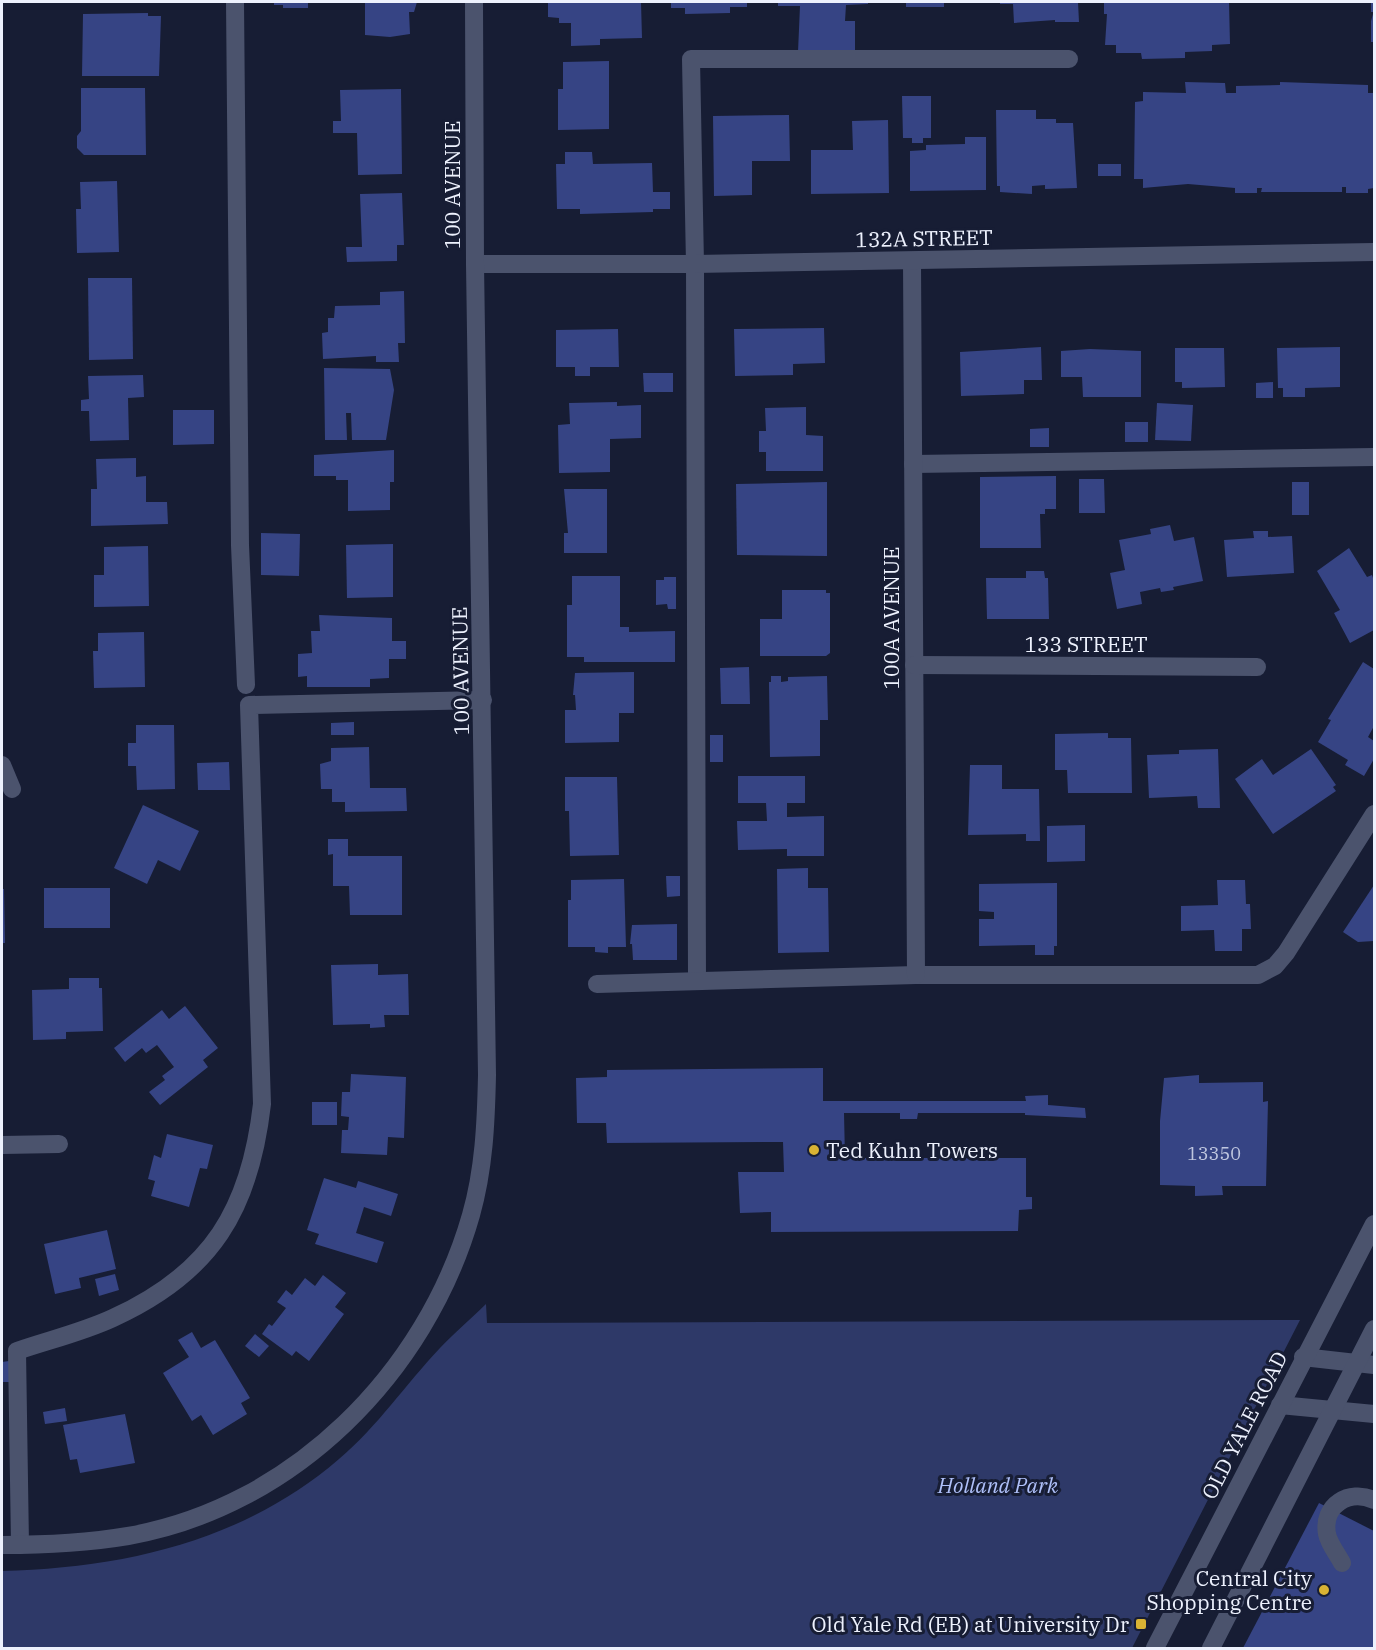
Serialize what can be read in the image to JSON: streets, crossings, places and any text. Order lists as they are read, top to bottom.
{
  "streets": {
    "street": [
      "100 AVENUE",
      "132A STREET",
      "100A AVENUE",
      "133 STREET",
      "OLD YALE ROAD"
    ]
  },
  "crossings": [
    ["100 AVENUE", "132A STREET"],
    ["132A STREET", "100A AVENUE"],
    ["100A AVENUE", "133 STREET"]
  ],
  "parks": ["Holland Park"],
  "places": {
    "other": ["Ted Kuhn Towers", "Central City Shopping Centre"],
    "transit": ["Old Yale Rd (EB) at University Dr"]
  },
  "house_numbers": ["13350"]
}
